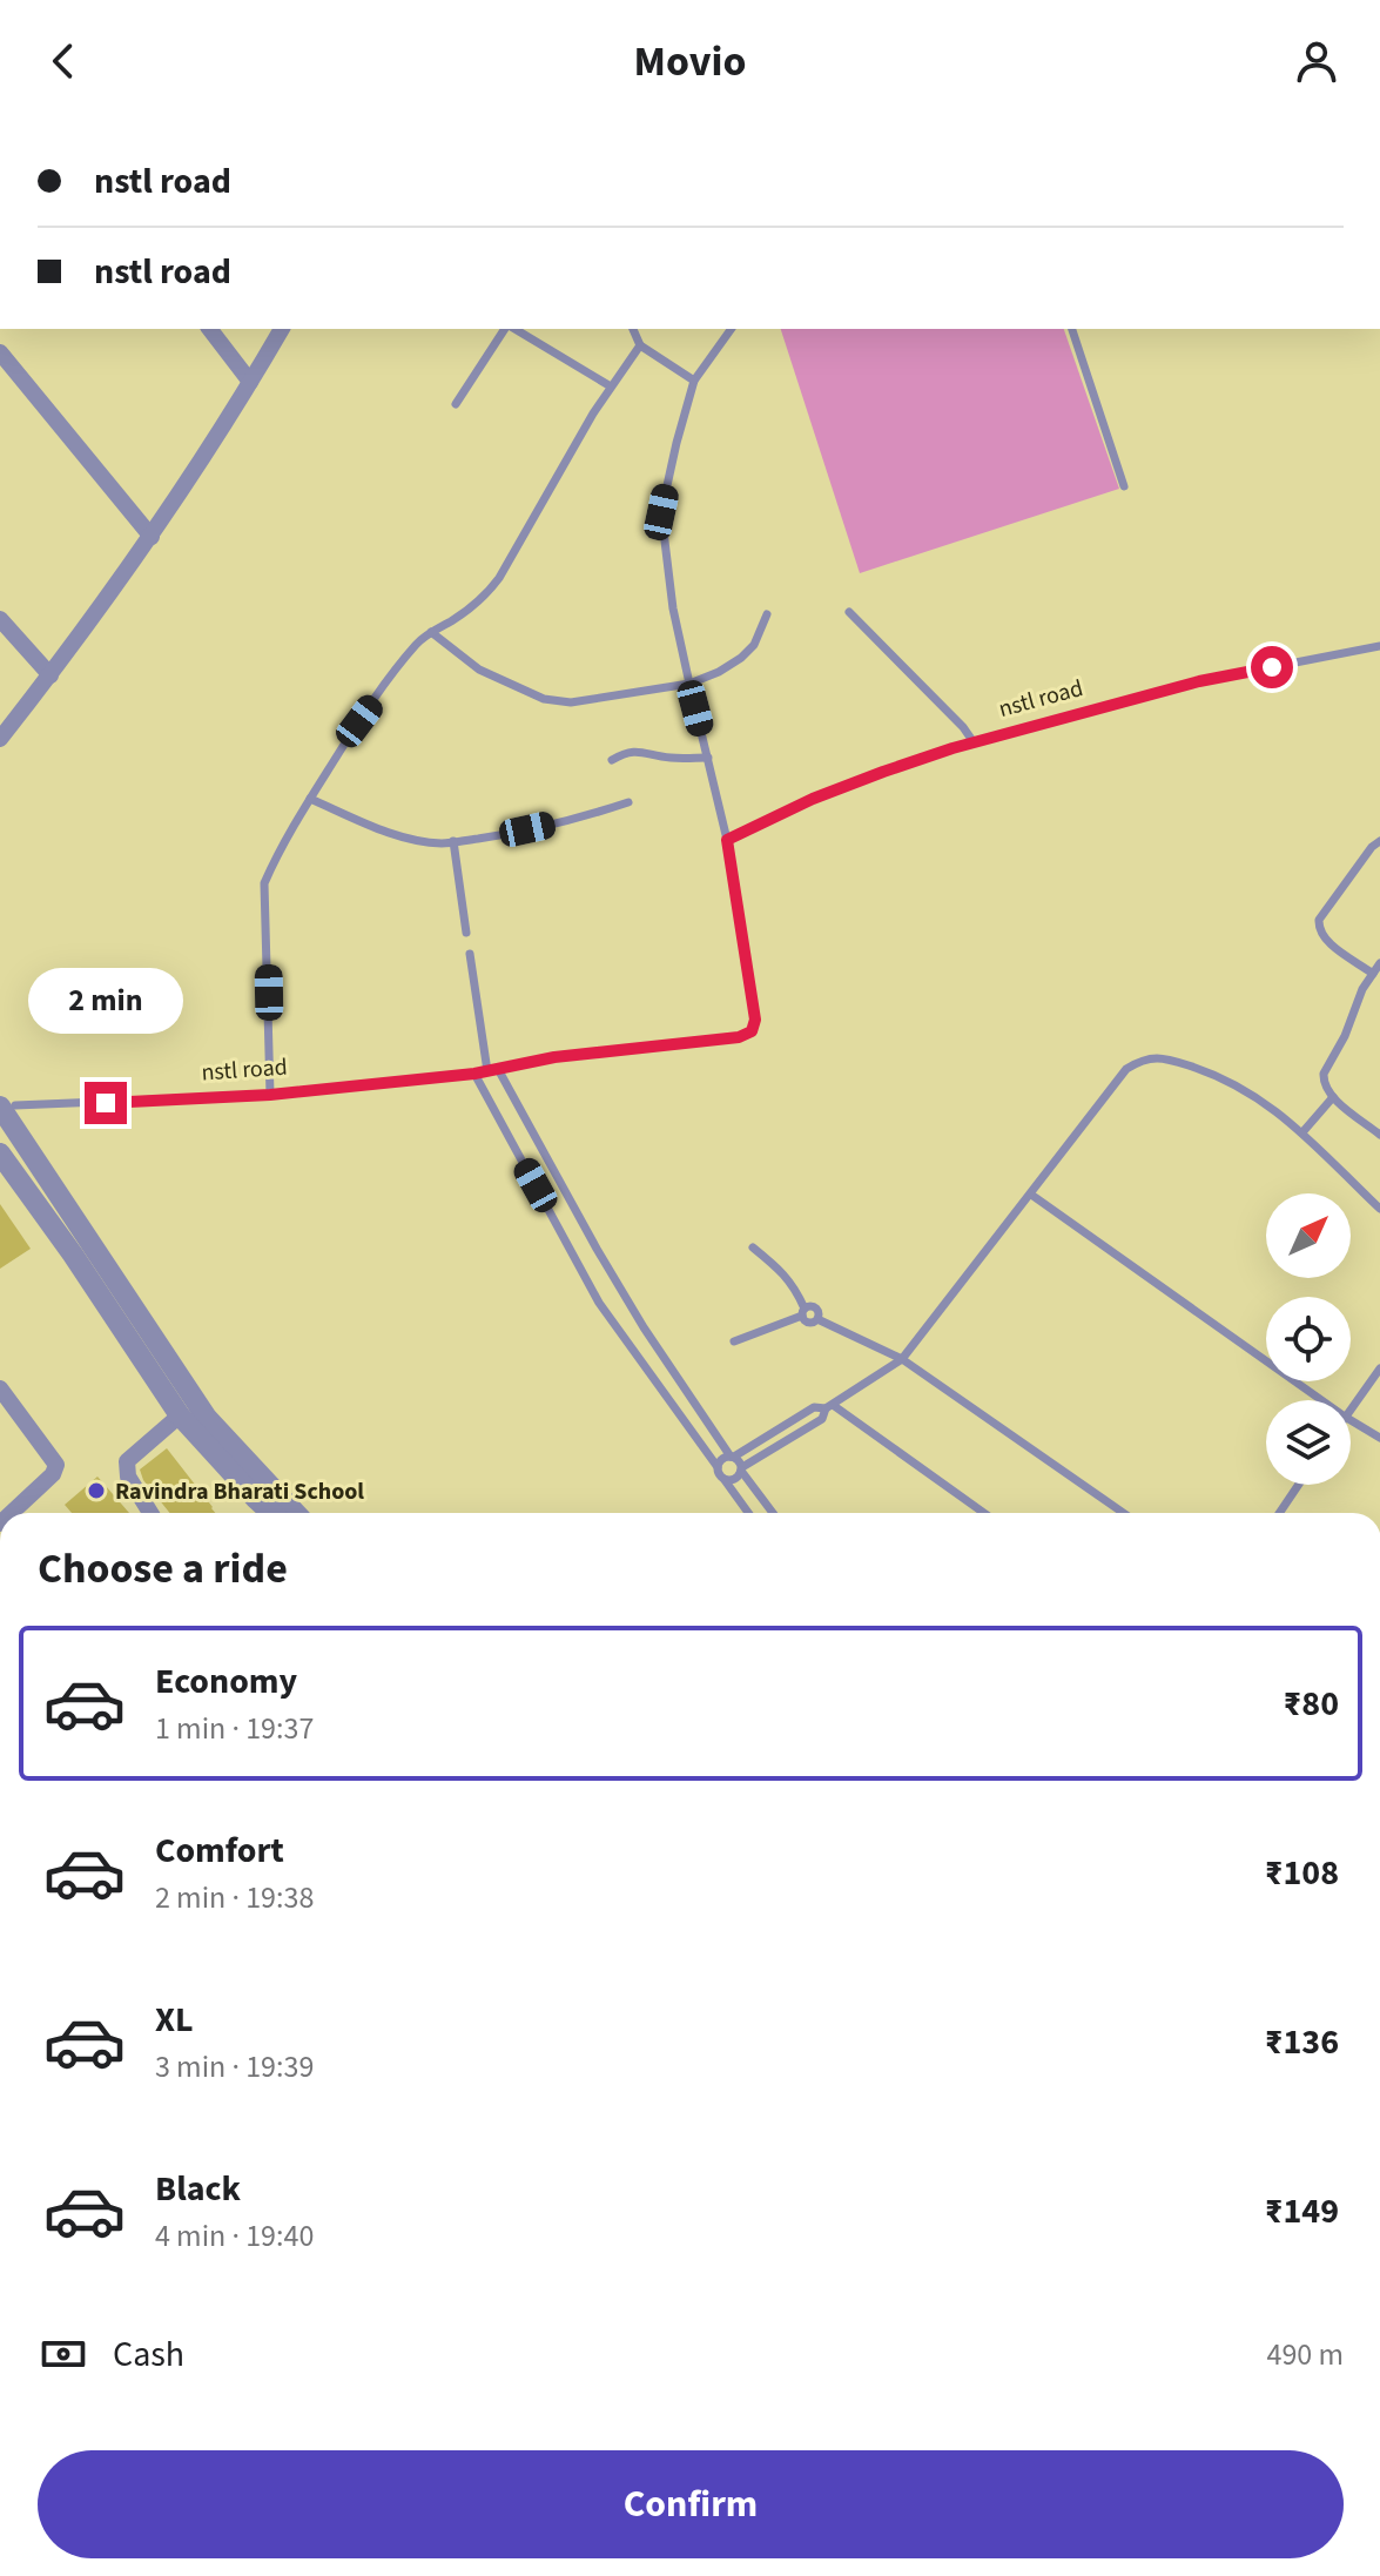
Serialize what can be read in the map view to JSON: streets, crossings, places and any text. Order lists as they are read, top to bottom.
{
  "streets": {
    "lane": ["nstl road"]
  },
  "places": ["Ravindra Bharati School"],
  "north": "top right",
  "page": {
    "header": "Movio",
    "banner": ["nstl road", "nstl road"],
    "bubble": "2 min",
    "heading": "Choose a ride",
    "list": [
      {
        "name": "Economy",
        "note": "1 min · 19:37",
        "value": "₹80"
      },
      {
        "name": "Comfort",
        "note": "2 min · 19:38",
        "value": "₹108"
      },
      {
        "name": "XL",
        "note": "3 min · 19:39",
        "value": "₹136"
      },
      {
        "name": "Black",
        "note": "4 min · 19:40",
        "value": "₹149"
      }
    ],
    "pay": ["Cash", "490 m"],
    "buttons": "Confirm"
  }
}
